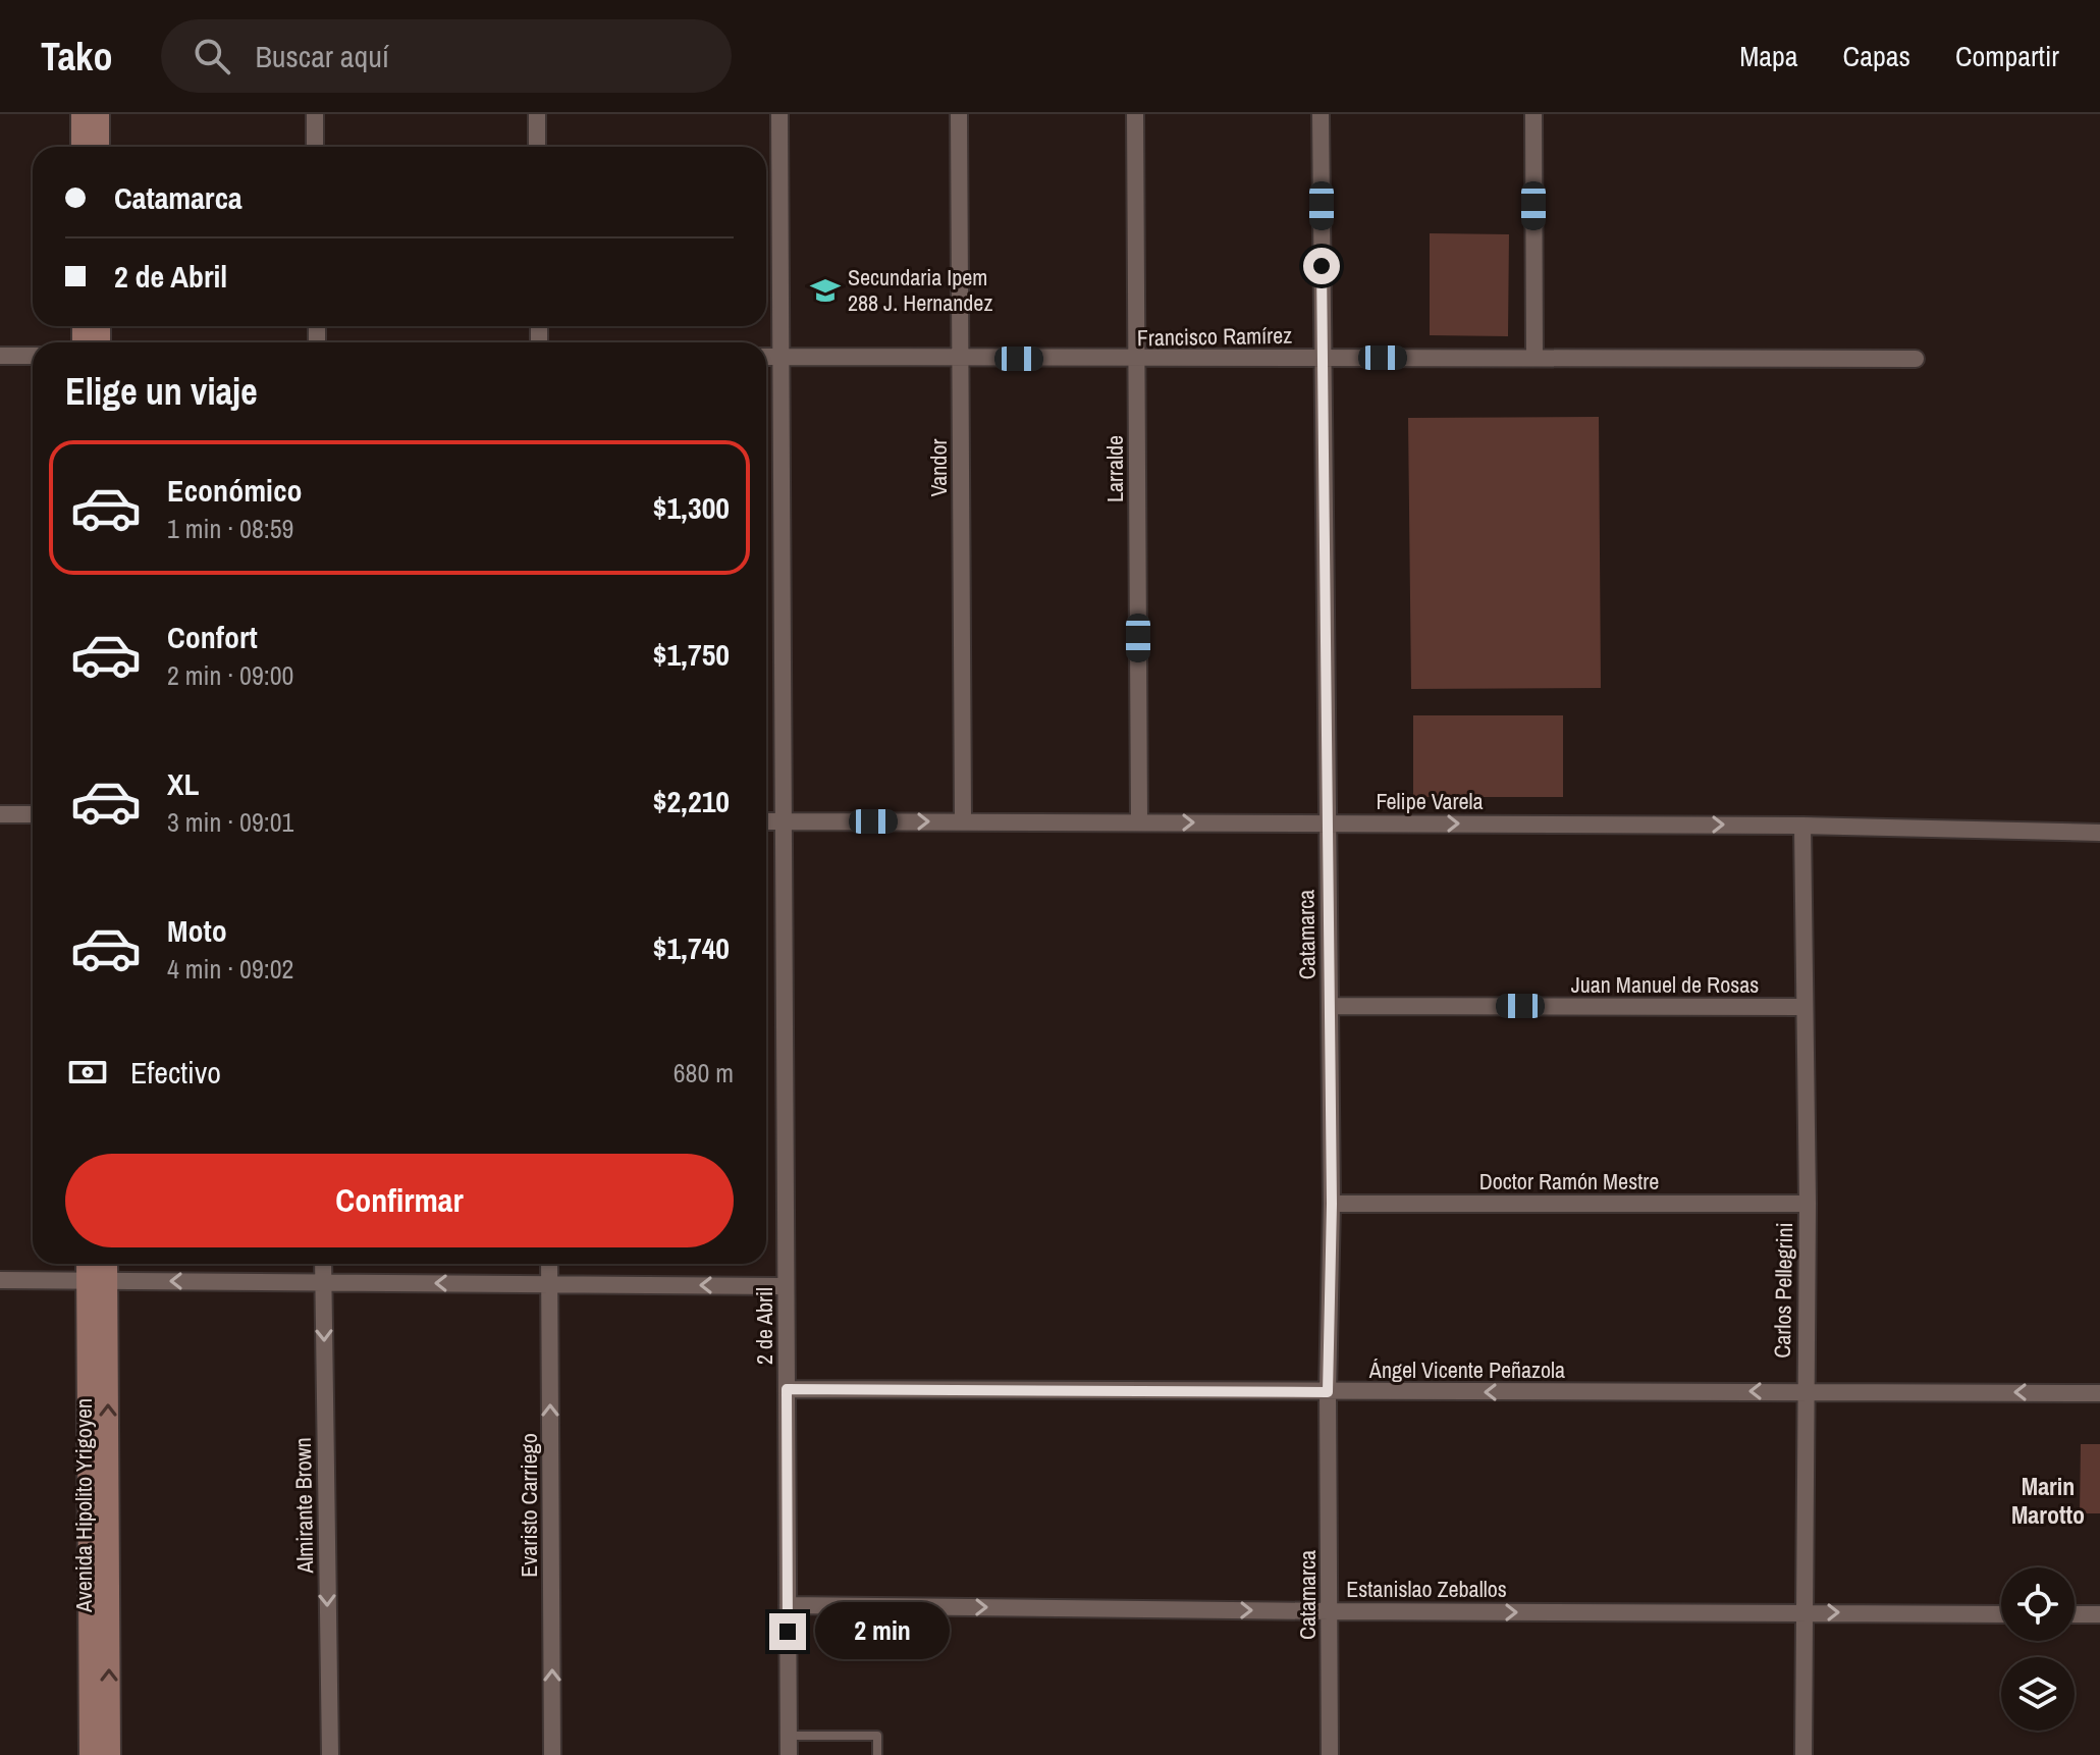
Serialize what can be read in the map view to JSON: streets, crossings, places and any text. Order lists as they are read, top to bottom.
{
  "streets": {
    "main road": ["Avenida Hipolito Yrigoyen"],
    "street": [
      "Francisco Ramírez",
      "Vandor",
      "Larralde",
      "Felipe Varela",
      "Catamarca",
      "Juan Manuel de Rosas",
      "Doctor Ramón Mestre",
      "Carlos Pellegrini",
      "2 de Abril",
      "Ángel Vicente Peñazola",
      "Almirante Brown",
      "Evaristo Carriego",
      "Estanislao Zeballos"
    ]
  },
  "crossings": [
    ["Francisco Ramírez", "Vandor"],
    ["Francisco Ramírez", "Larralde"],
    ["Francisco Ramírez", "Catamarca"],
    ["Francisco Ramírez", "2 de Abril"],
    ["Vandor", "Felipe Varela"],
    ["Larralde", "Felipe Varela"],
    ["Felipe Varela", "Catamarca"],
    ["Felipe Varela", "Carlos Pellegrini"],
    ["Felipe Varela", "2 de Abril"],
    ["Catamarca", "Juan Manuel de Rosas"],
    ["Catamarca", "Doctor Ramón Mestre"],
    ["Catamarca", "Ángel Vicente Peñazola"],
    ["Catamarca", "Estanislao Zeballos"],
    ["Juan Manuel de Rosas", "Carlos Pellegrini"],
    ["Doctor Ramón Mestre", "Carlos Pellegrini"],
    ["Carlos Pellegrini", "Ángel Vicente Peñazola"],
    ["Carlos Pellegrini", "Estanislao Zeballos"],
    ["2 de Abril", "Ángel Vicente Peñazola"],
    ["2 de Abril", "Estanislao Zeballos"]
  ],
  "one_way": [
    "Felipe Varela",
    "Ángel Vicente Peñazola",
    "Almirante Brown",
    "Evaristo Carriego",
    "Estanislao Zeballos"
  ],
  "districts": ["Marin Marotto"],
  "places": {
    "school or university": ["Secundaria Ipem 288 J. Hernandez"]
  },
  "page": {
    "header": "Tako",
    "search": "Buscar aquí",
    "nav": ["Mapa", "Capas", "Compartir"],
    "banner": ["Catamarca", "2 de Abril"],
    "heading": "Elige un viaje",
    "list": [
      {
        "name": "Económico",
        "note": "1 min · 08:59",
        "value": "$1,300"
      },
      {
        "name": "Confort",
        "note": "2 min · 09:00",
        "value": "$1,750"
      },
      {
        "name": "XL",
        "note": "3 min · 09:01",
        "value": "$2,210"
      },
      {
        "name": "Moto",
        "note": "4 min · 09:02",
        "value": "$1,740"
      }
    ],
    "pay": ["Efectivo", "680 m"],
    "buttons": "Confirmar",
    "bubble": "2 min"
  }
}
